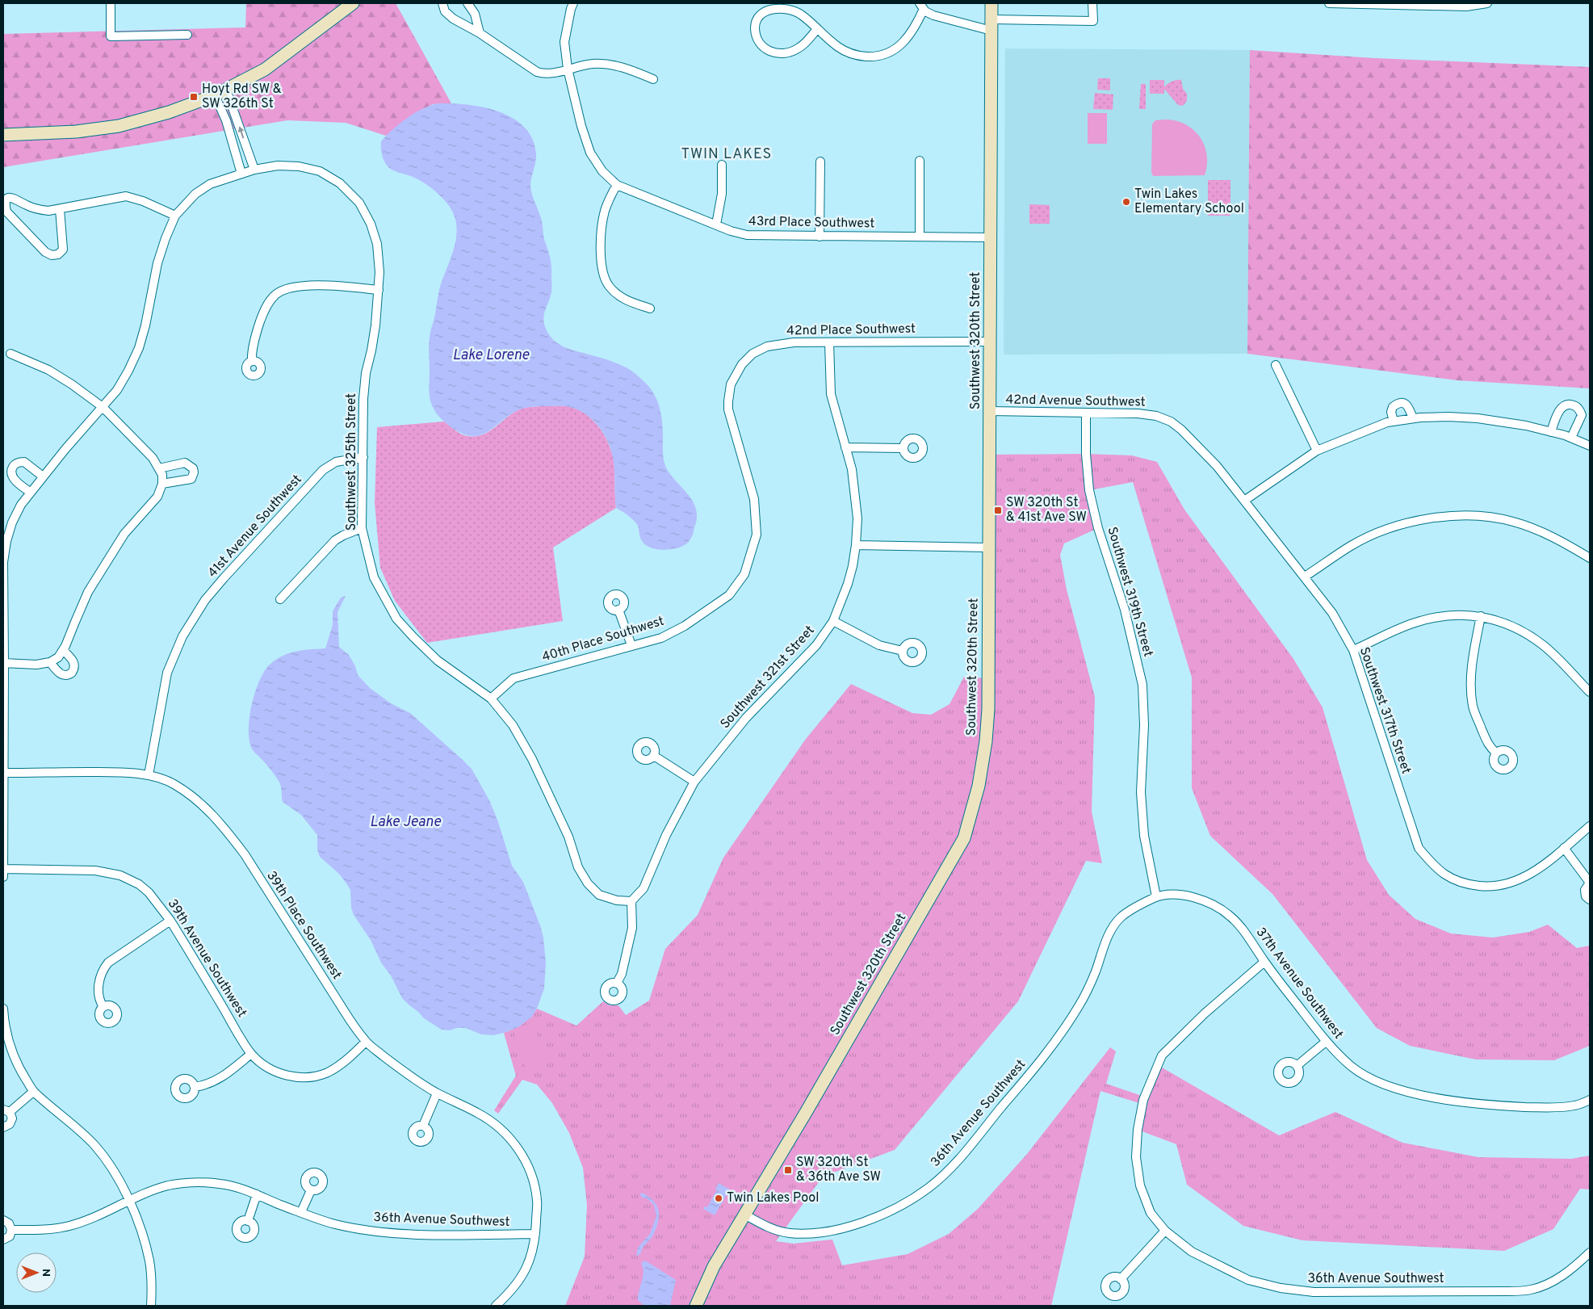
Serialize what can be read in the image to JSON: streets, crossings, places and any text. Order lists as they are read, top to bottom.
{
  "streets": {
    "main road": ["Southwest 320th Street"],
    "street": [
      "43rd Place Southwest",
      "42nd Place Southwest",
      "42nd Avenue Southwest",
      "Southwest 325th Street",
      "41st Avenue Southwest",
      "Southwest 319th Street",
      "40th Place Southwest",
      "Southwest 321st Street",
      "Southwest 317th Street",
      "39th Place Southwest",
      "39th Avenue Southwest",
      "37th Avenue Southwest",
      "36th Avenue Southwest"
    ]
  },
  "crossings": [
    ["43rd Place Southwest", "Southwest 320th Street"],
    ["42nd Place Southwest", "Southwest 320th Street"],
    ["42nd Place Southwest", "40th Place Southwest"],
    ["42nd Place Southwest", "Southwest 321st Street"],
    ["Southwest 320th Street", "42nd Avenue Southwest"],
    ["Southwest 320th Street", "36th Avenue Southwest"],
    ["42nd Avenue Southwest", "Southwest 319th Street"],
    ["42nd Avenue Southwest", "Southwest 317th Street"],
    ["Southwest 325th Street", "41st Avenue Southwest"],
    ["Southwest 325th Street", "40th Place Southwest"],
    ["Southwest 325th Street", "Southwest 321st Street"],
    ["41st Avenue Southwest", "39th Place Southwest"],
    ["Southwest 319th Street", "37th Avenue Southwest"],
    ["Southwest 319th Street", "36th Avenue Southwest"],
    ["39th Place Southwest", "39th Avenue Southwest"],
    ["39th Place Southwest", "36th Avenue Southwest"],
    ["37th Avenue Southwest", "36th Avenue Southwest"]
  ],
  "districts": ["TWIN LAKES"],
  "water": ["Lake Lorene", "Lake Jeane"],
  "places": {
    "transit": ["Hoyt Rd SW & SW 326th St", "SW 320th St & 41st Ave SW", "SW 320th St & 36th Ave SW"],
    "other": ["Twin Lakes Elementary School", "Twin Lakes Pool"]
  },
  "north": "right"
}
